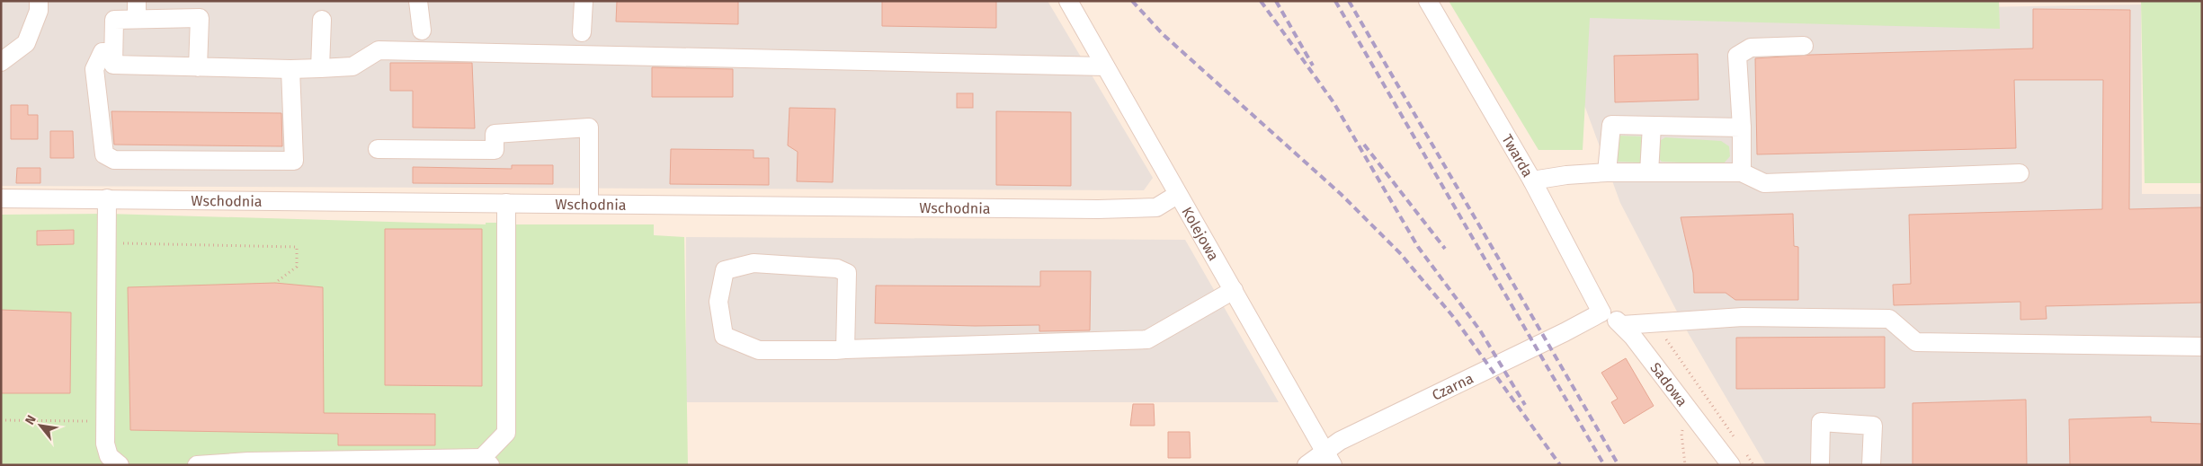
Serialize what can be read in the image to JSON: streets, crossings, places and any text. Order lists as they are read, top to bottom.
{
  "streets": {
    "street": [
      "Twarda",
      "Wschodnia",
      "Kolejowa",
      "Sadowa",
      "Czarna"
    ]
  },
  "crossings": [
    ["Twarda", "Sadowa"],
    ["Twarda", "Czarna"],
    ["Wschodnia", "Kolejowa"],
    ["Kolejowa", "Czarna"],
    ["Sadowa", "Czarna"]
  ],
  "north": "top left"
}
